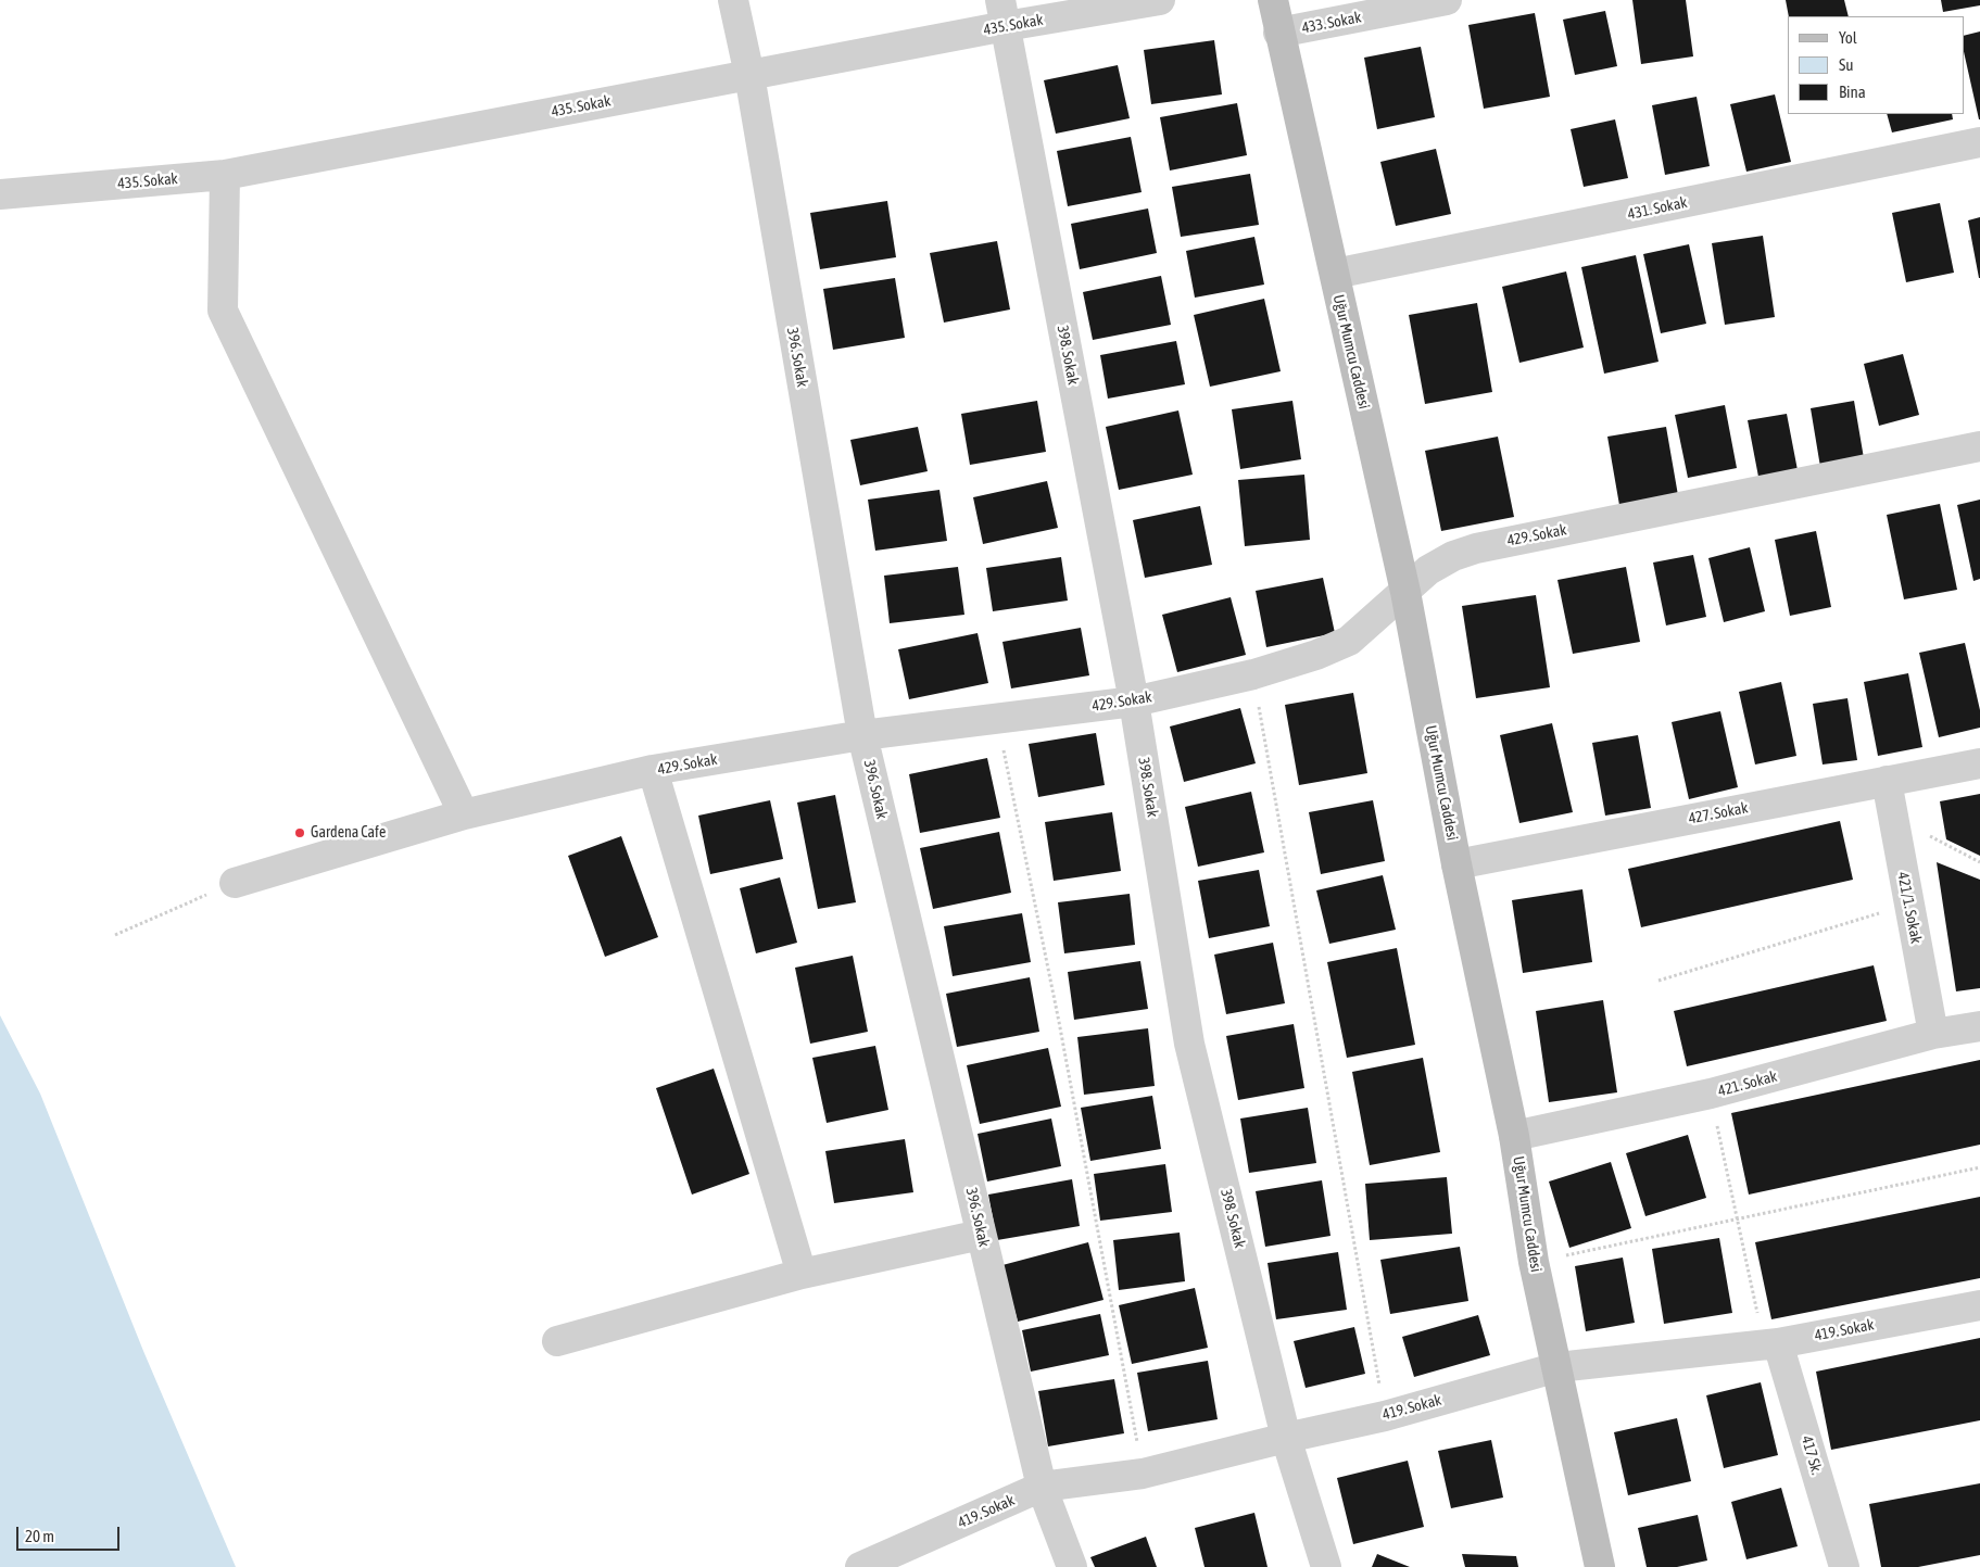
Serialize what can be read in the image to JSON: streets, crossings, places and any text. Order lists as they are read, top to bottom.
{
  "streets": {
    "street": [
      "433. Sokak",
      "435. Sokak",
      "431. Sokak",
      "Uğur Mumcu Caddesi",
      "398. Sokak",
      "396. Sokak",
      "429. Sokak",
      "427. Sokak",
      "421/1. Sokak",
      "421. Sokak",
      "419. Sokak",
      "417 Sk."
    ]
  },
  "crossings": [
    ["433. Sokak", "Uğur Mumcu Caddesi"],
    ["435. Sokak", "398. Sokak"],
    ["435. Sokak", "396. Sokak"],
    ["431. Sokak", "Uğur Mumcu Caddesi"],
    ["Uğur Mumcu Caddesi", "429. Sokak"],
    ["Uğur Mumcu Caddesi", "427. Sokak"],
    ["Uğur Mumcu Caddesi", "421. Sokak"],
    ["Uğur Mumcu Caddesi", "419. Sokak"],
    ["398. Sokak", "429. Sokak"],
    ["398. Sokak", "419. Sokak"],
    ["396. Sokak", "429. Sokak"],
    ["396. Sokak", "419. Sokak"],
    ["427. Sokak", "421/1. Sokak"],
    ["421/1. Sokak", "421. Sokak"],
    ["419. Sokak", "417 Sk."]
  ],
  "places": ["Gardena Cafe"],
  "legend": ["Yol", "Su", "Bina"],
  "scale_bar": "20 m"
}
